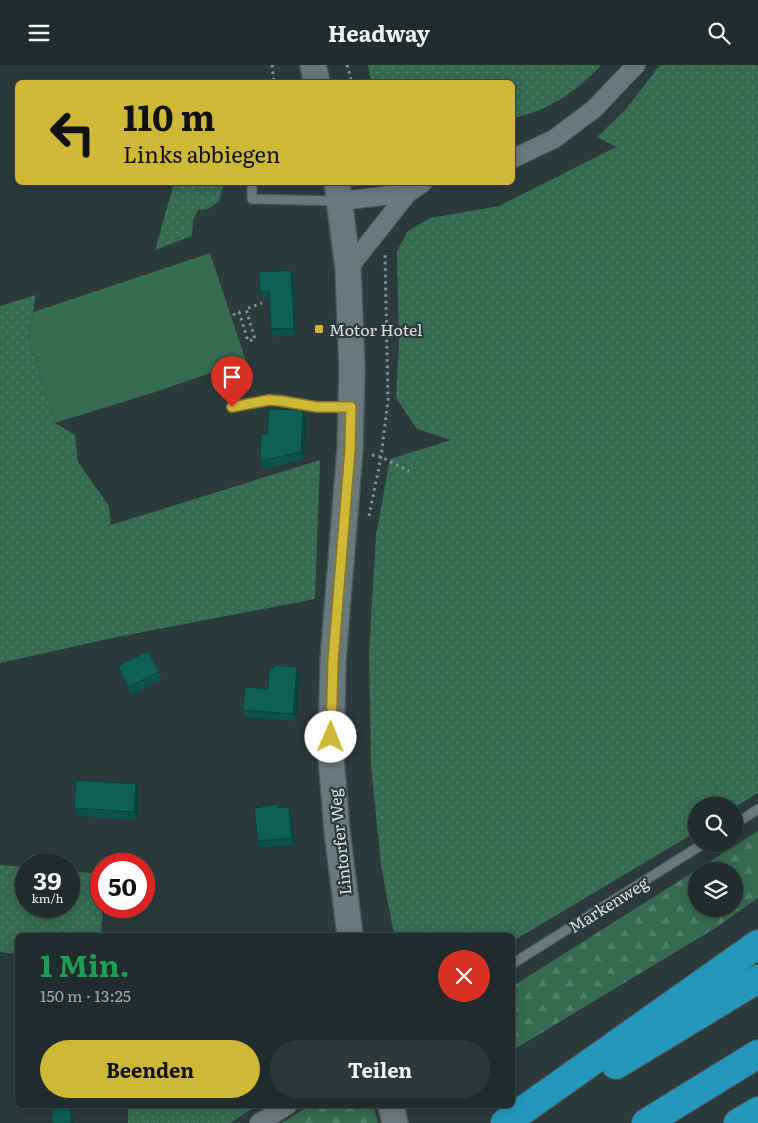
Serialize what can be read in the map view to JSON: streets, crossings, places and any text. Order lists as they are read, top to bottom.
{
  "streets": {
    "main road": ["Lintorfer Weg"],
    "lane": ["Markenweg"]
  },
  "places": {
    "transit": ["Motor Hotel"]
  },
  "page": {
    "header": "Headway",
    "turn": ["110 m", "Links abbiegen"],
    "speed": "39 km/h",
    "limit": "50",
    "heading": ["1 Min.", "150 m · 13:25"],
    "buttons": ["Beenden", "Teilen"]
  }
}
